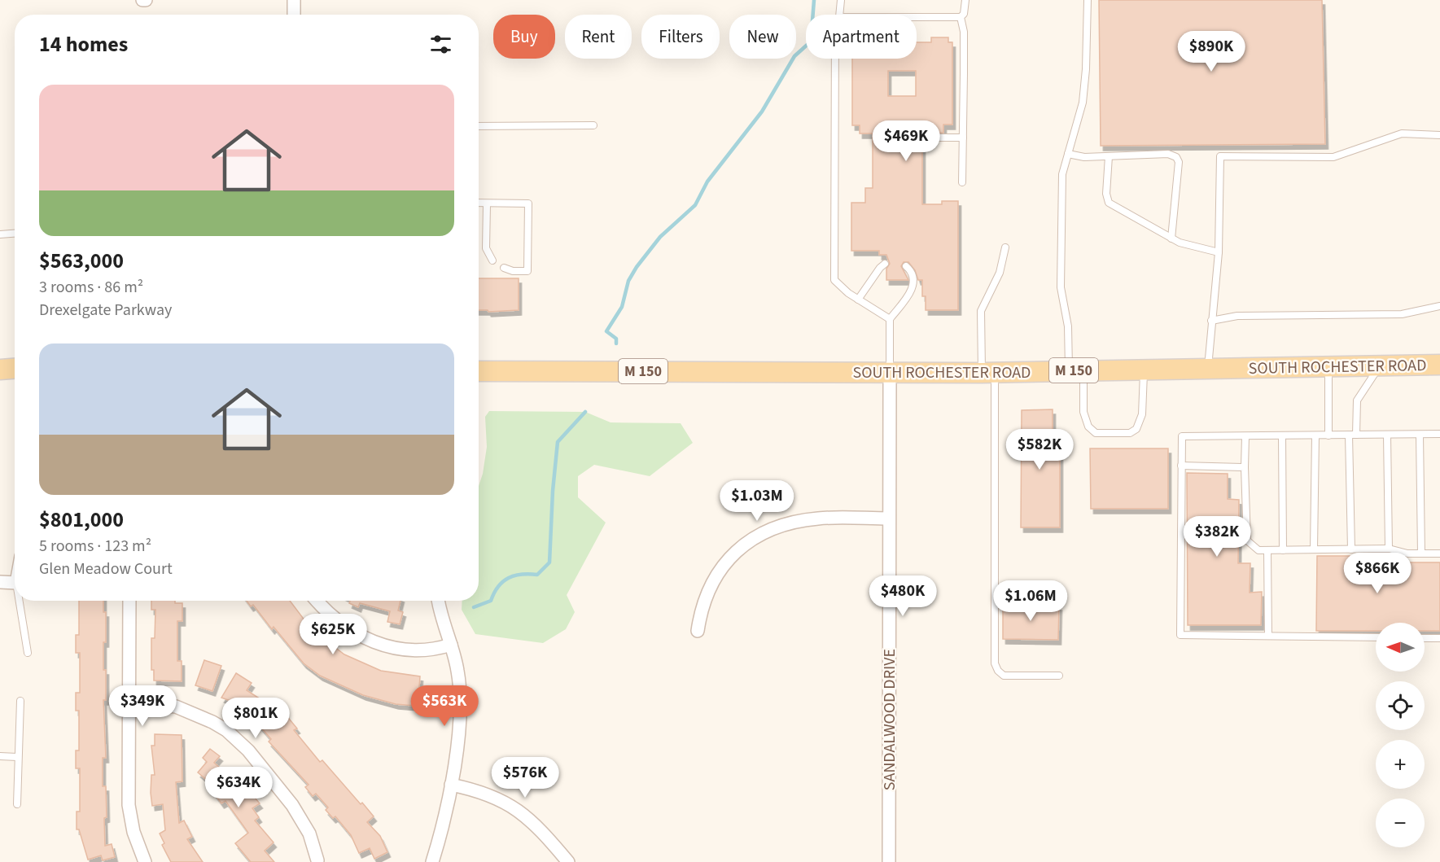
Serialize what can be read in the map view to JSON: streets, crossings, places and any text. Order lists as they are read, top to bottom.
{
  "streets": {
    "main road": ["SOUTH ROCHESTER ROAD", "M 150"],
    "street": ["SANDALWOOD DRIVE"]
  },
  "crossings": [
    ["SOUTH ROCHESTER ROAD", "SANDALWOOD DRIVE"]
  ],
  "north": "left",
  "page": {
    "chip": [
      "Buy",
      "Rent",
      "Filters",
      "New",
      "Apartment"
    ],
    "heading": "14 homes",
    "price": [
      "$890K",
      "$469K",
      "$582K",
      "$1.03M",
      "$382K",
      "$866K",
      "$480K",
      "$1.06M",
      "$625K",
      "$349K",
      "$563K",
      "$801K",
      "$576K",
      "$634K"
    ],
    "list": [
      {
        "name": "$563,000",
        "note": "3 rooms · 86 m² · Drexelgate Parkway"
      },
      {
        "name": "$801,000",
        "note": "5 rooms · 123 m² · Glen Meadow Court"
      }
    ],
    "map_buttons": ["+", "−"]
  }
}
